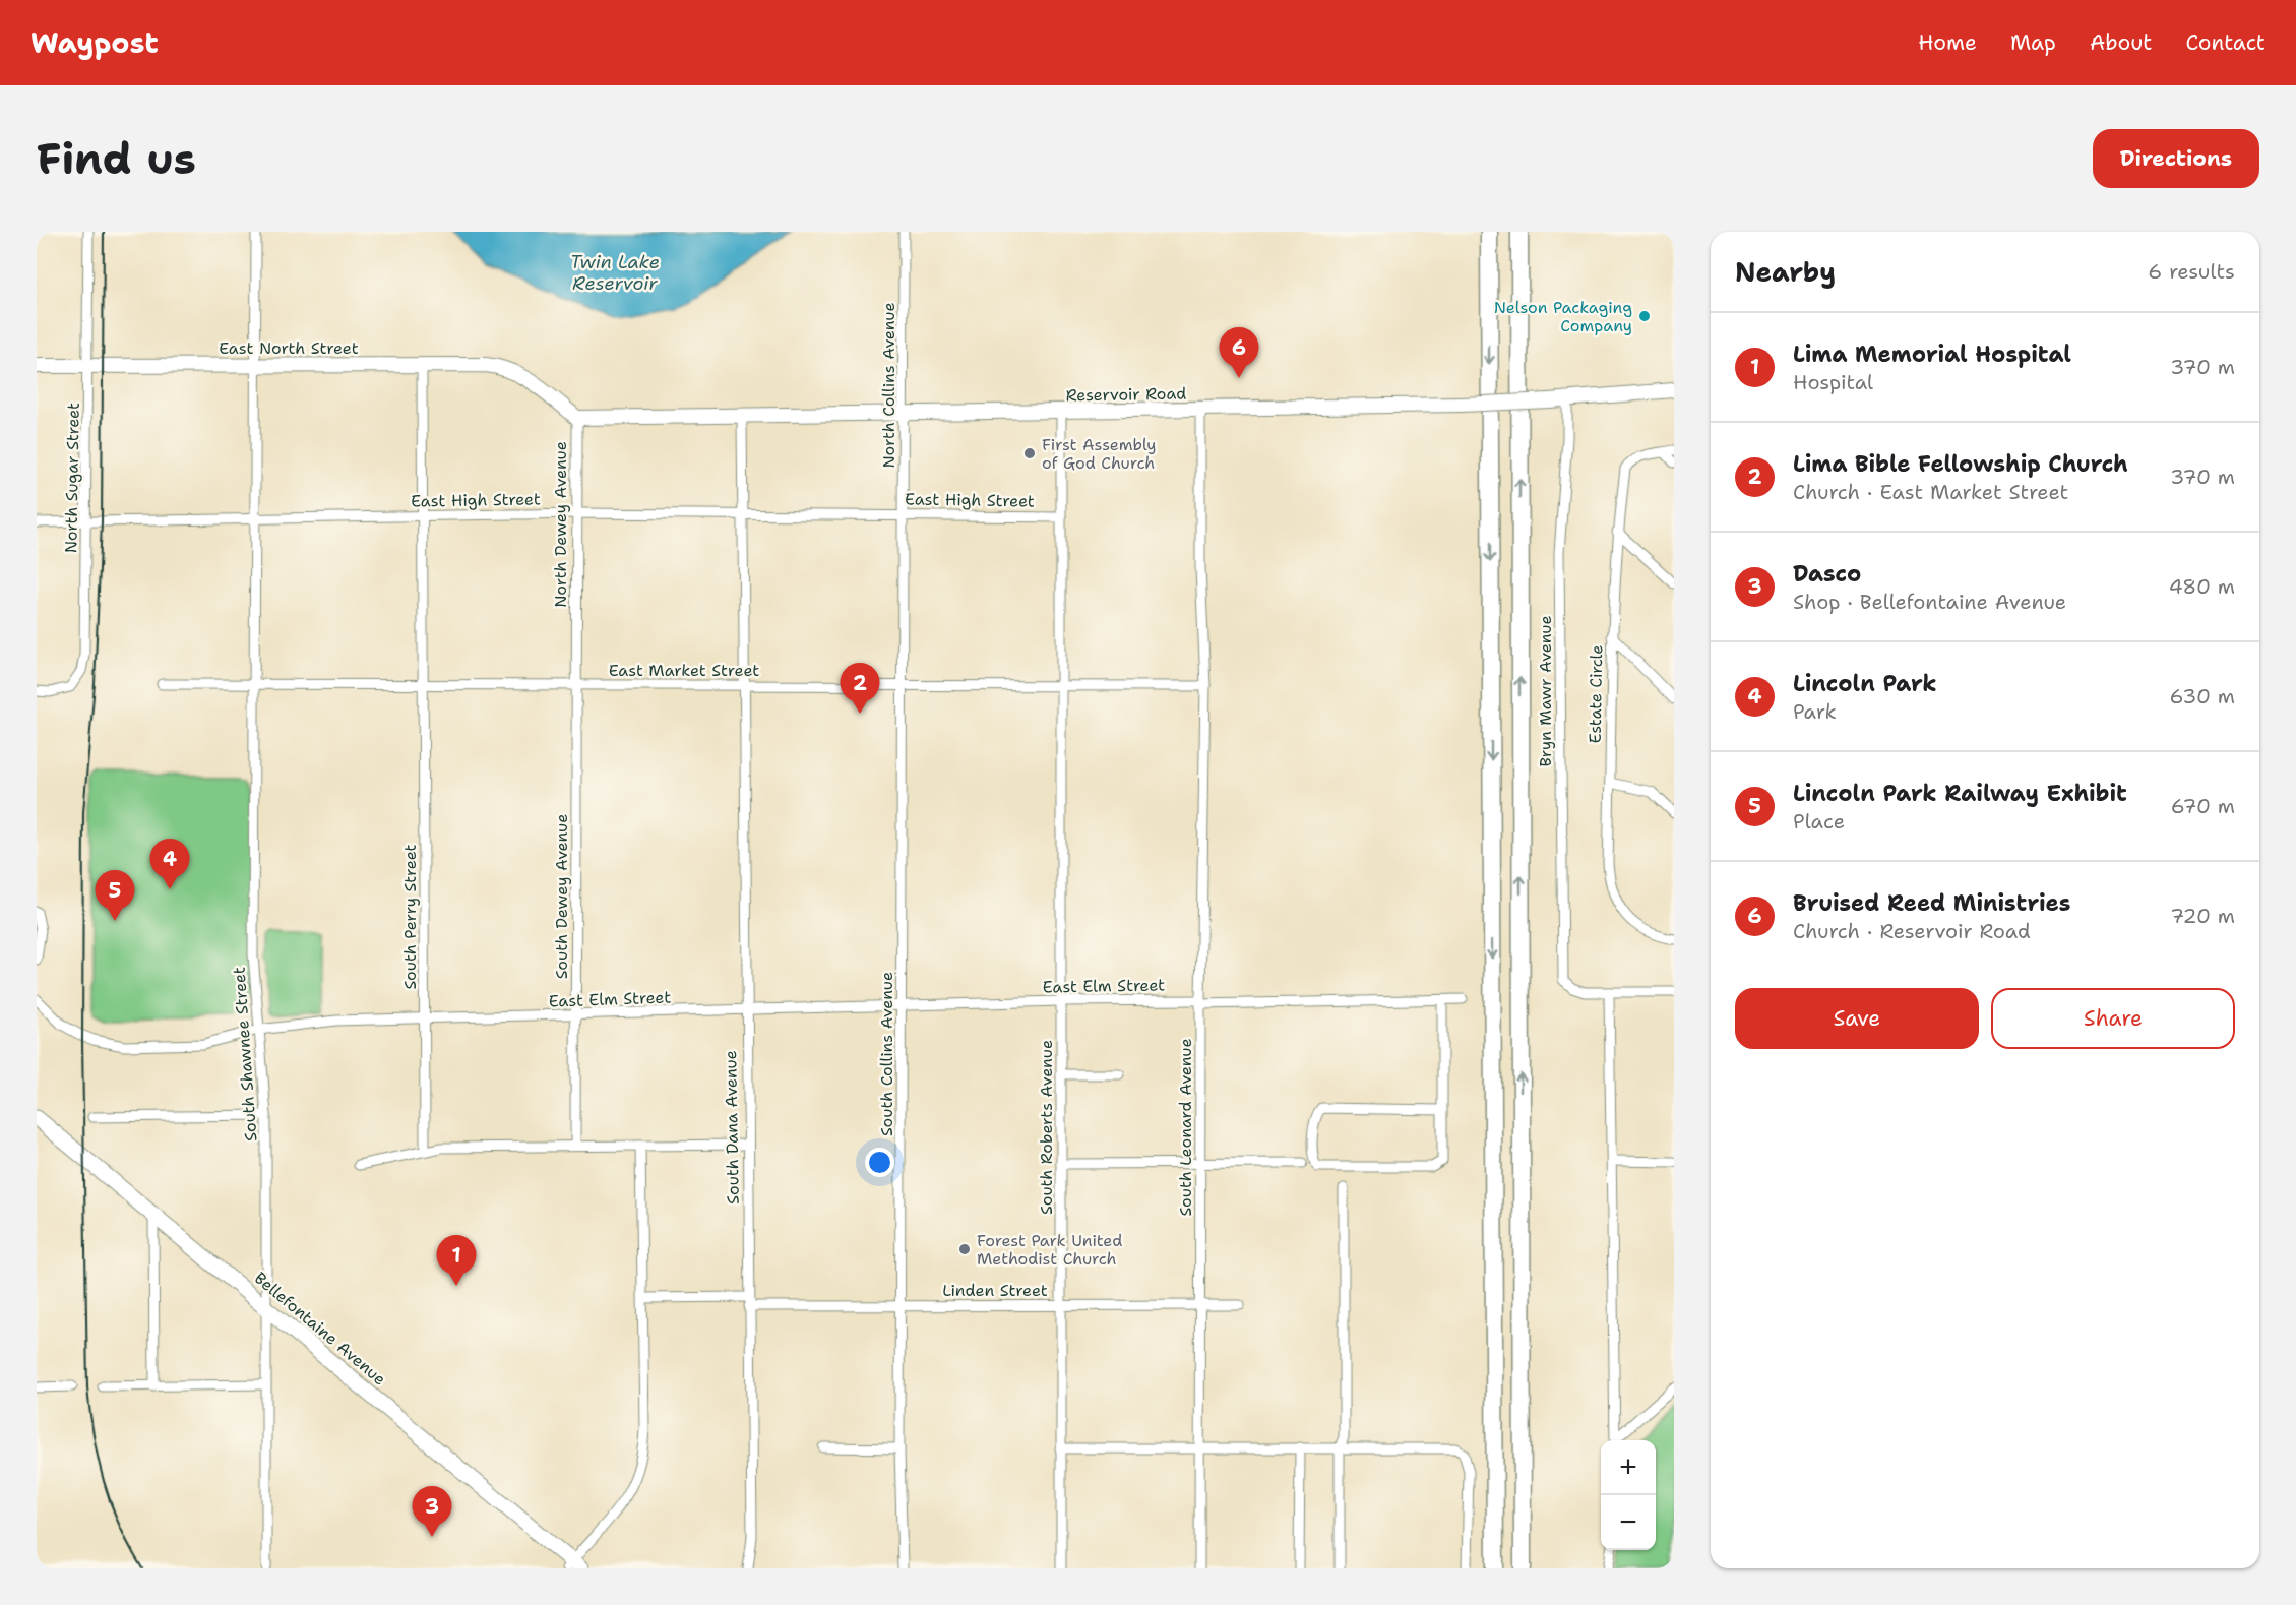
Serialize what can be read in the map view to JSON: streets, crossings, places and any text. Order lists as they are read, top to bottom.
{
  "streets": {
    "main road": ["Bellefontaine Avenue"],
    "street": [
      "East North Street",
      "North Collins Avenue",
      "Reservoir Road",
      "North Sugar Street",
      "East High Street",
      "North Dewey Avenue",
      "East Market Street",
      "Bryn Mawr Avenue",
      "Estate Circle",
      "South Dewey Avenue",
      "South Perry Street",
      "East Elm Street",
      "South Shawnee Street",
      "South Collins Avenue",
      "South Dana Avenue",
      "South Roberts Avenue",
      "South Leonard Avenue",
      "Linden Street"
    ]
  },
  "crossings": [
    ["East North Street", "North Sugar Street"],
    ["East North Street", "North Dewey Avenue"],
    ["East North Street", "South Perry Street"],
    ["East North Street", "South Shawnee Street"],
    ["North Collins Avenue", "Reservoir Road"],
    ["North Collins Avenue", "East High Street"],
    ["North Collins Avenue", "East Market Street"],
    ["North Collins Avenue", "South Collins Avenue"],
    ["Reservoir Road", "North Dewey Avenue"],
    ["Reservoir Road", "Bryn Mawr Avenue"],
    ["Reservoir Road", "South Dana Avenue"],
    ["Reservoir Road", "South Roberts Avenue"],
    ["Reservoir Road", "South Leonard Avenue"],
    ["North Sugar Street", "East High Street"],
    ["East High Street", "North Dewey Avenue"],
    ["East High Street", "South Perry Street"],
    ["East High Street", "South Shawnee Street"],
    ["East High Street", "South Dana Avenue"],
    ["East High Street", "South Roberts Avenue"],
    ["North Dewey Avenue", "East Market Street"],
    ["North Dewey Avenue", "South Dewey Avenue"],
    ["East Market Street", "South Dewey Avenue"],
    ["East Market Street", "South Perry Street"],
    ["East Market Street", "South Shawnee Street"],
    ["East Market Street", "South Collins Avenue"],
    ["East Market Street", "South Dana Avenue"],
    ["East Market Street", "South Roberts Avenue"],
    ["East Market Street", "South Leonard Avenue"],
    ["South Dewey Avenue", "East Elm Street"],
    ["South Perry Street", "East Elm Street"],
    ["East Elm Street", "South Shawnee Street"],
    ["East Elm Street", "South Collins Avenue"],
    ["East Elm Street", "South Dana Avenue"],
    ["East Elm Street", "South Roberts Avenue"],
    ["East Elm Street", "South Leonard Avenue"],
    ["South Shawnee Street", "Bellefontaine Avenue"],
    ["South Collins Avenue", "Linden Street"],
    ["South Dana Avenue", "Linden Street"],
    ["South Roberts Avenue", "Linden Street"],
    ["South Leonard Avenue", "Linden Street"]
  ],
  "water": ["Twin Lake Reservoir"],
  "places": ["Nelson Packaging Company", "First Assembly of God Church", "Forest Park United Methodist Church"],
  "page": {
    "header": "Waypost",
    "nav": [
      "Home",
      "Map",
      "About",
      "Contact"
    ],
    "buttons": [
      "Directions",
      ["Save", "Share"]
    ],
    "title": "Find us",
    "heading": ["Nearby", "6 results"],
    "list": [
      {
        "mark": "1",
        "name": "Lima Memorial Hospital",
        "note": "Hospital",
        "value": "370 m"
      },
      {
        "mark": "2",
        "name": "Lima Bible Fellowship Church",
        "note": "Church · East Market Street",
        "value": "370 m"
      },
      {
        "mark": "3",
        "name": "Dasco",
        "note": "Shop · Bellefontaine Avenue",
        "value": "480 m"
      },
      {
        "mark": "4",
        "name": "Lincoln Park",
        "note": "Park",
        "value": "630 m"
      },
      {
        "mark": "5",
        "name": "Lincoln Park Railway Exhibit",
        "note": "Place",
        "value": "670 m"
      },
      {
        "mark": "6",
        "name": "Bruised Reed Ministries",
        "note": "Church · Reservoir Road",
        "value": "720 m"
      }
    ],
    "pins": [
      "6",
      "2",
      "4",
      "5",
      "1",
      "3"
    ],
    "map_buttons": ["+", "−"]
  }
}
